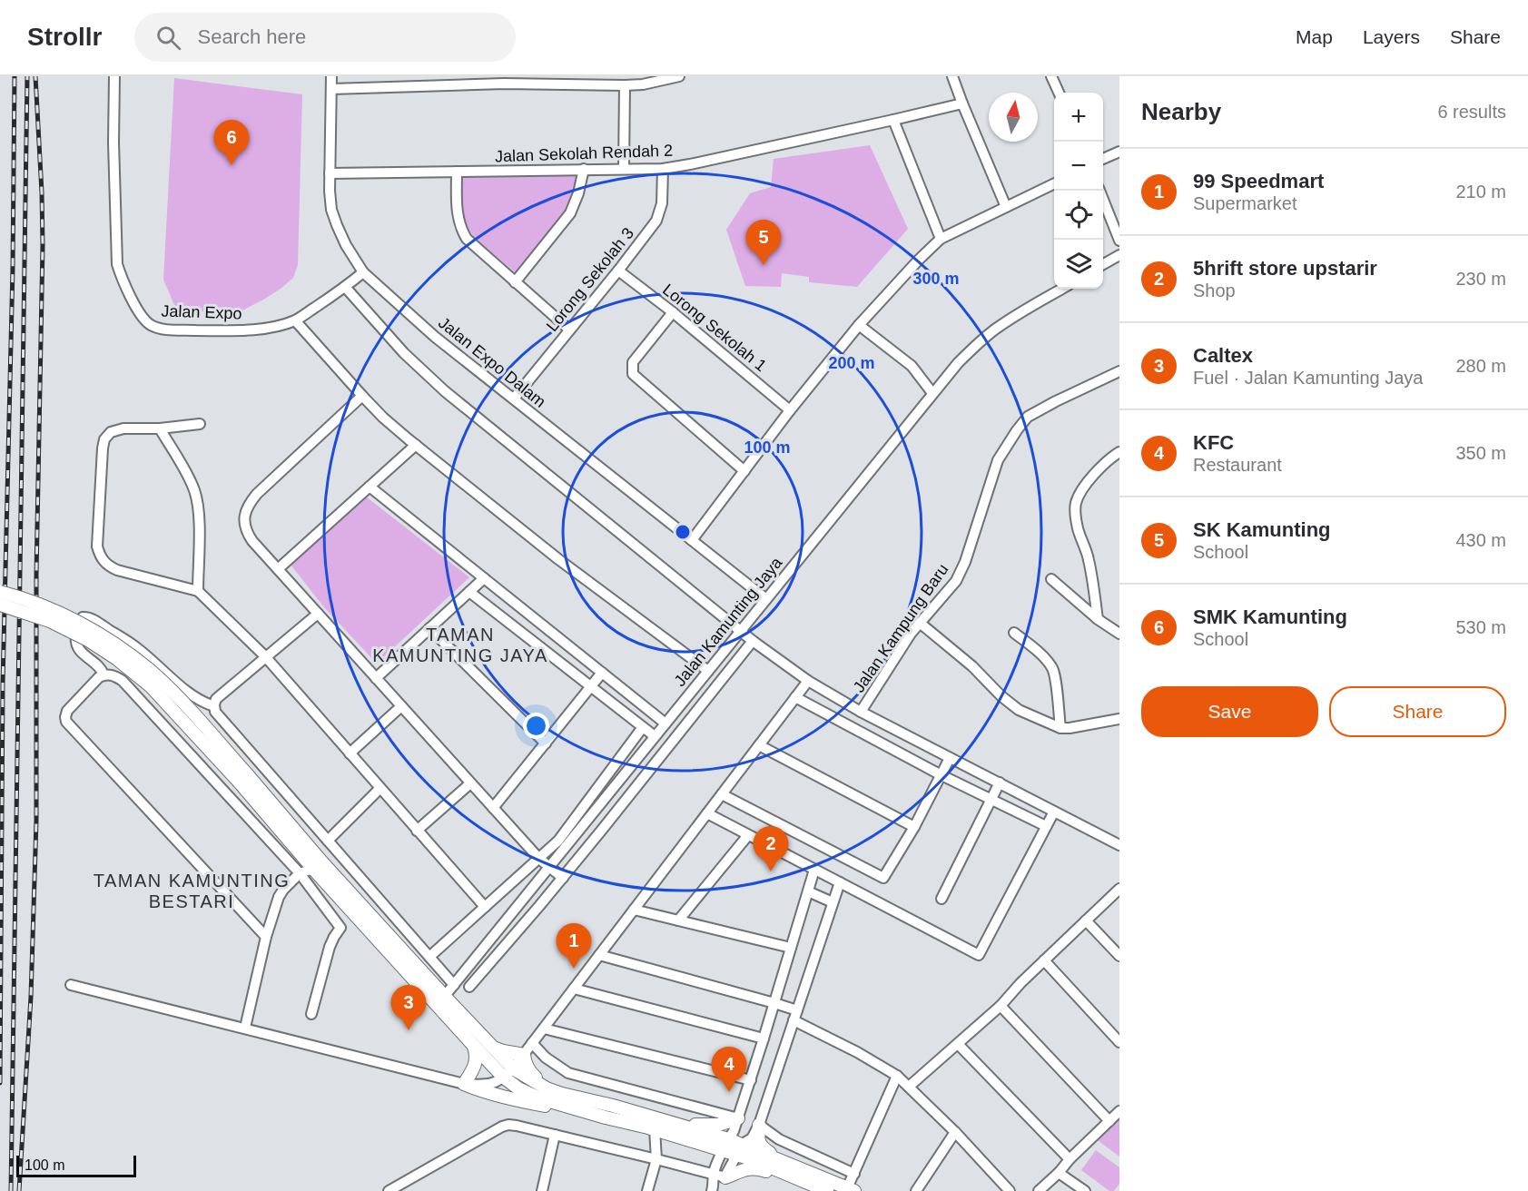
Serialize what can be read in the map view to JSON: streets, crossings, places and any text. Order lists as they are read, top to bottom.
{
  "streets": {
    "street": [
      "Jalan Sekolah Rendah 2",
      "Lorong Sekolah 3",
      "Jalan Expo",
      "Lorong Sekolah 1",
      "Jalan Expo Dalam",
      "Jalan Kamunting Jaya",
      "Jalan Kampung Baru"
    ]
  },
  "crossings": [
    ["Jalan Sekolah Rendah 2", "Lorong Sekolah 3"],
    ["Jalan Sekolah Rendah 2", "Jalan Expo Dalam"],
    ["Lorong Sekolah 3", "Lorong Sekolah 1"],
    ["Lorong Sekolah 3", "Jalan Expo Dalam"],
    ["Jalan Expo", "Jalan Expo Dalam"],
    ["Jalan Expo Dalam", "Jalan Kamunting Jaya"]
  ],
  "districts": ["TAMAN KAMUNTING JAYA", "TAMAN KAMUNTING BESTARI"],
  "scale_bar": "100 m",
  "north": "top",
  "page": {
    "header": "Strollr",
    "search": "Search here",
    "nav": ["Map", "Layers", "Share"],
    "heading": ["Nearby", "6 results"],
    "map_buttons": ["+", "−"],
    "pins": [
      "6",
      "5",
      "2",
      "1",
      "3",
      "4"
    ],
    "list": [
      {
        "mark": "1",
        "name": "99 Speedmart",
        "note": "Supermarket",
        "value": "210 m"
      },
      {
        "mark": "2",
        "name": "5hrift store upstarir",
        "note": "Shop",
        "value": "230 m"
      },
      {
        "mark": "3",
        "name": "Caltex",
        "note": "Fuel · Jalan Kamunting Jaya",
        "value": "280 m"
      },
      {
        "mark": "4",
        "name": "KFC",
        "note": "Restaurant",
        "value": "350 m"
      },
      {
        "mark": "5",
        "name": "SK Kamunting",
        "note": "School",
        "value": "430 m"
      },
      {
        "mark": "6",
        "name": "SMK Kamunting",
        "note": "School",
        "value": "530 m"
      }
    ],
    "buttons": ["Save", "Share"],
    "scale": "100 m"
  },
  "rings": ["300 m", "200 m", "100 m"]
}
